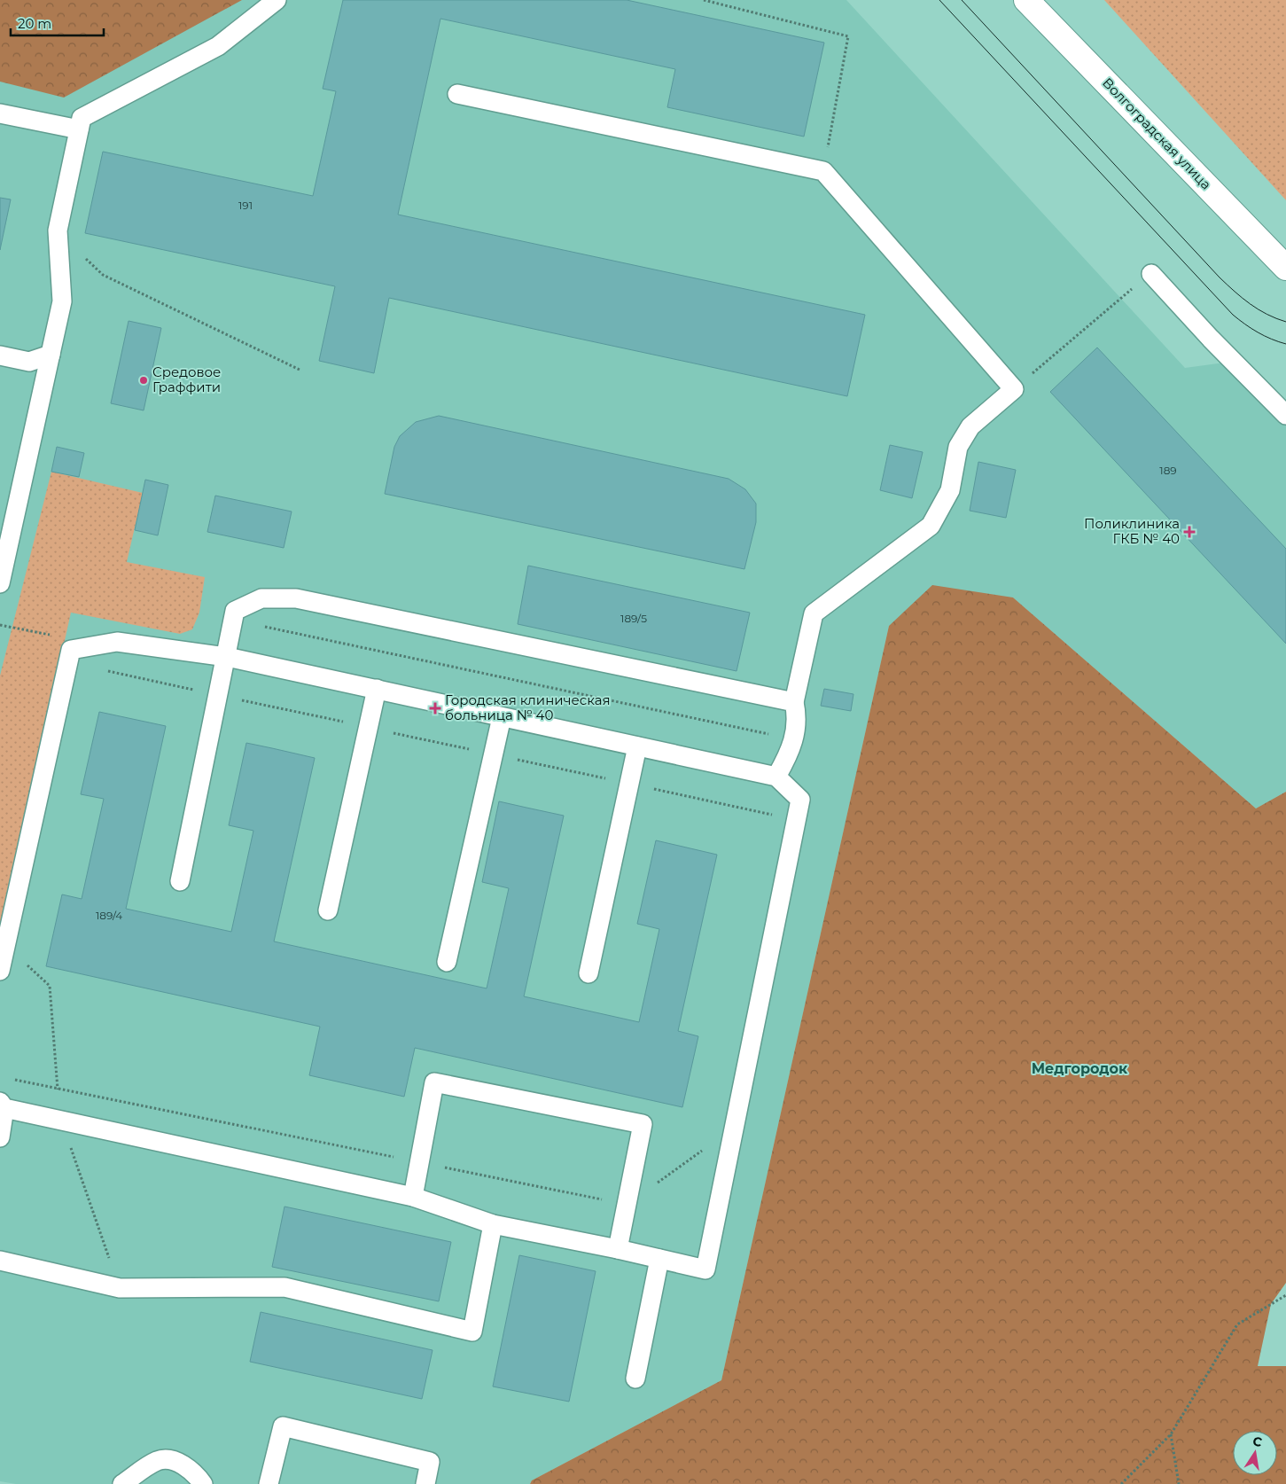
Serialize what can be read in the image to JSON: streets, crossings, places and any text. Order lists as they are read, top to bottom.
{
  "streets": {
    "street": ["Волгоградская улица"]
  },
  "districts": ["Медгородок"],
  "places": {
    "other": ["Средовое Граффити"],
    "health": ["Поликлиника ГКБ № 40", "Городская клиническая больница № 40"]
  },
  "house_numbers": [
    "191",
    "189",
    "189/5",
    "189/4"
  ],
  "scale_bar": "20 m",
  "north": "top"
}
